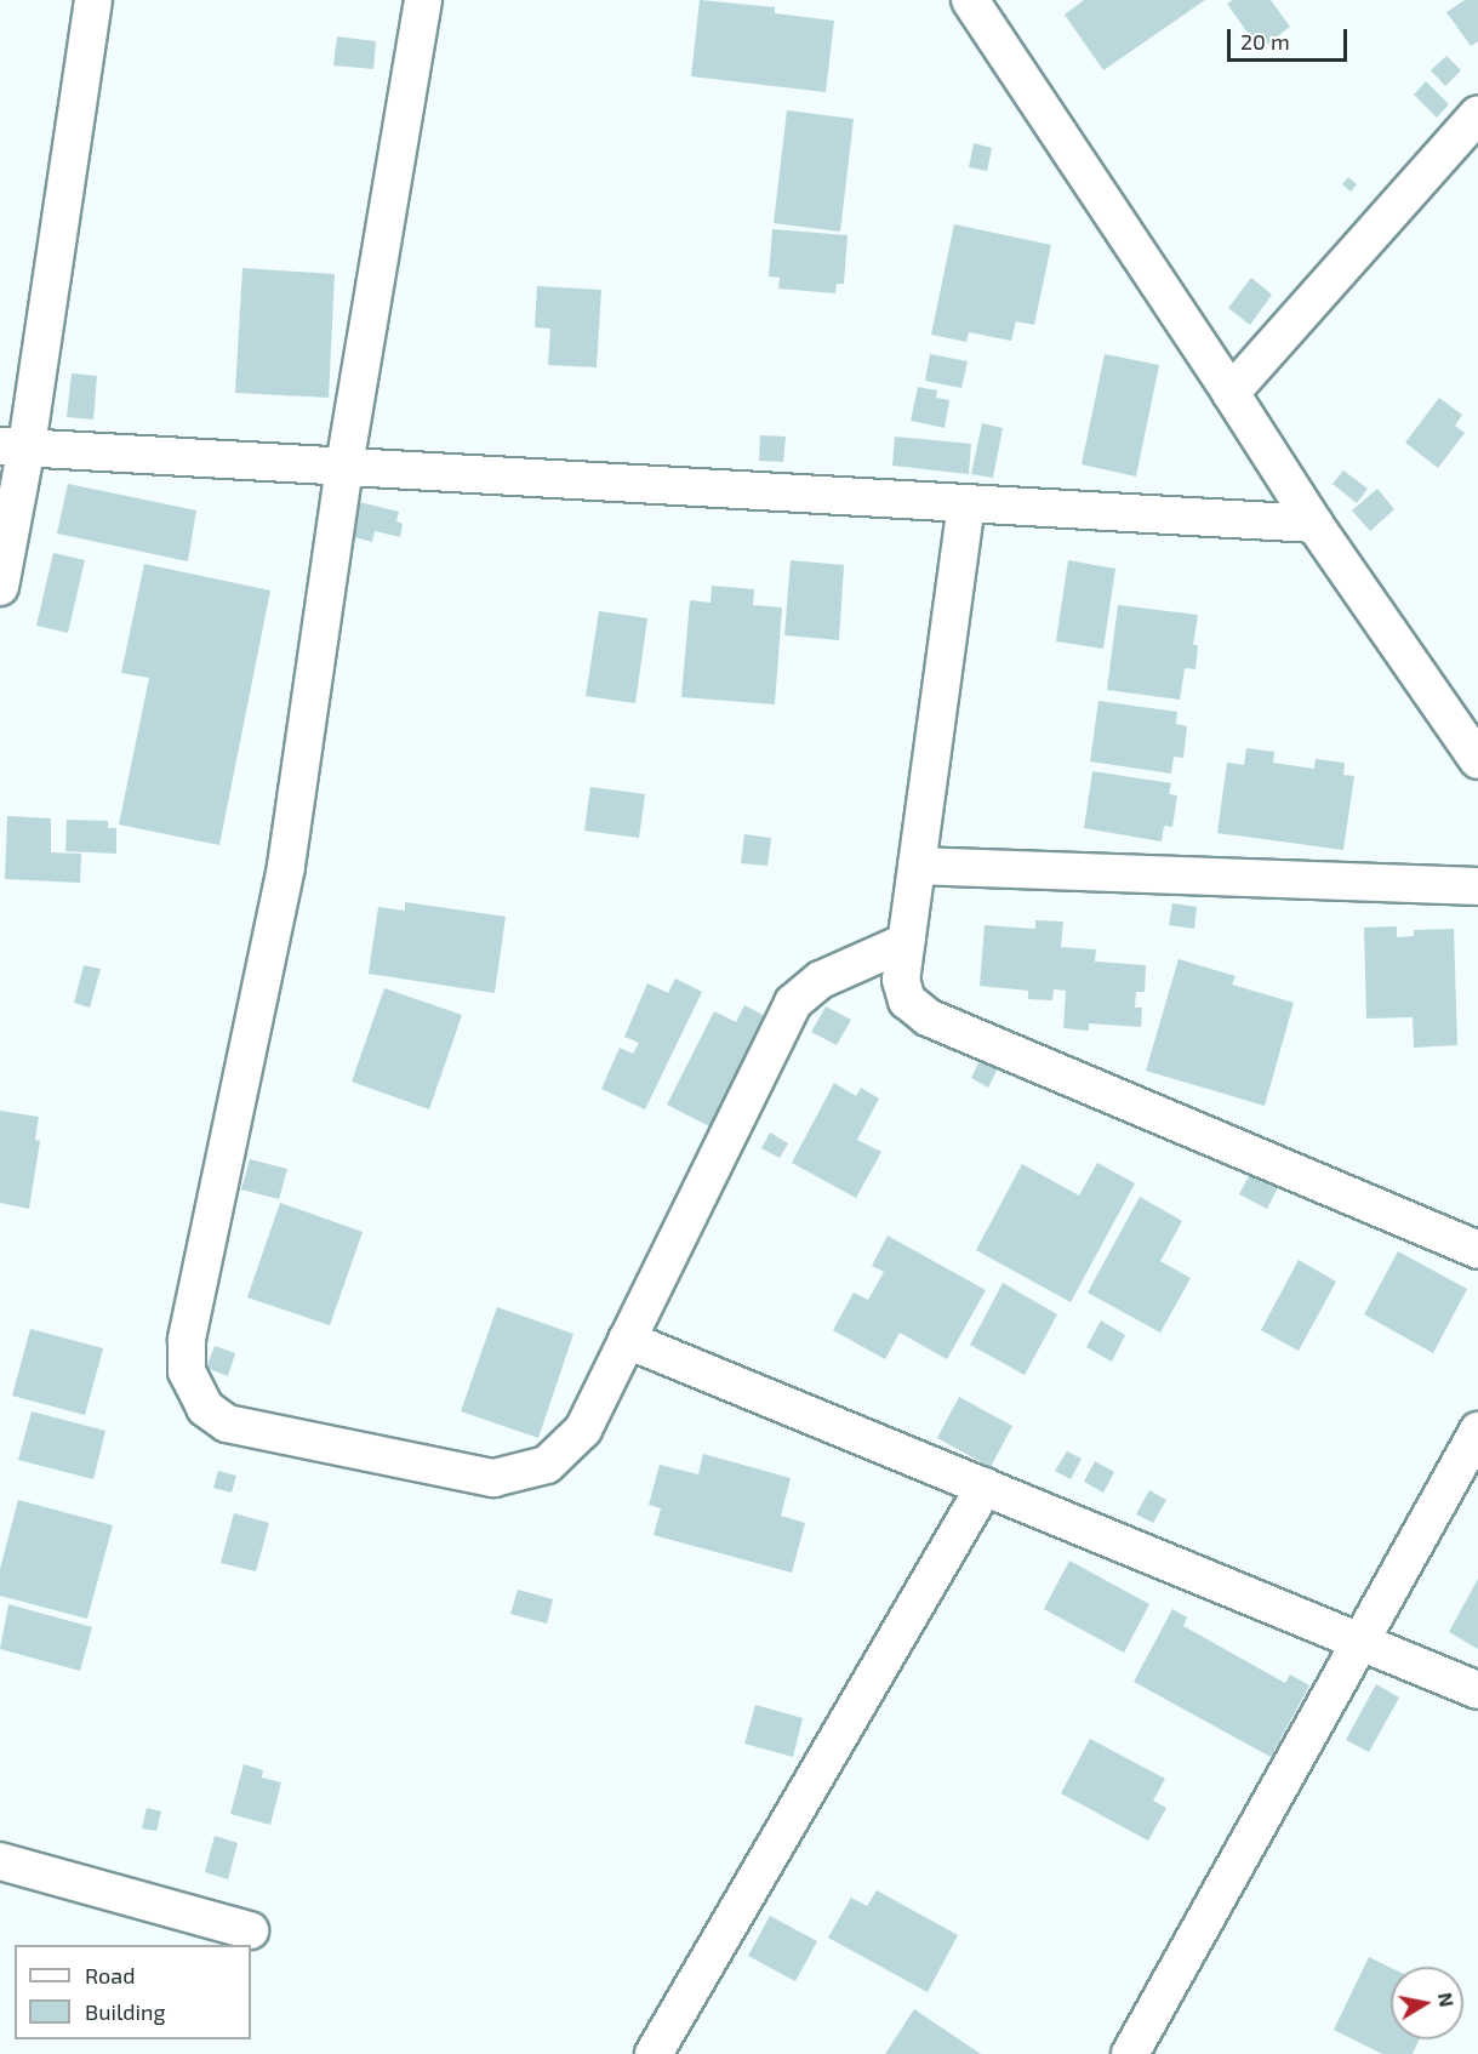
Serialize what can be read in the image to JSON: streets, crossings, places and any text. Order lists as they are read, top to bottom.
{
  "legend": ["Road", "Building"],
  "scale_bar": "20 m",
  "north": "right"
}
